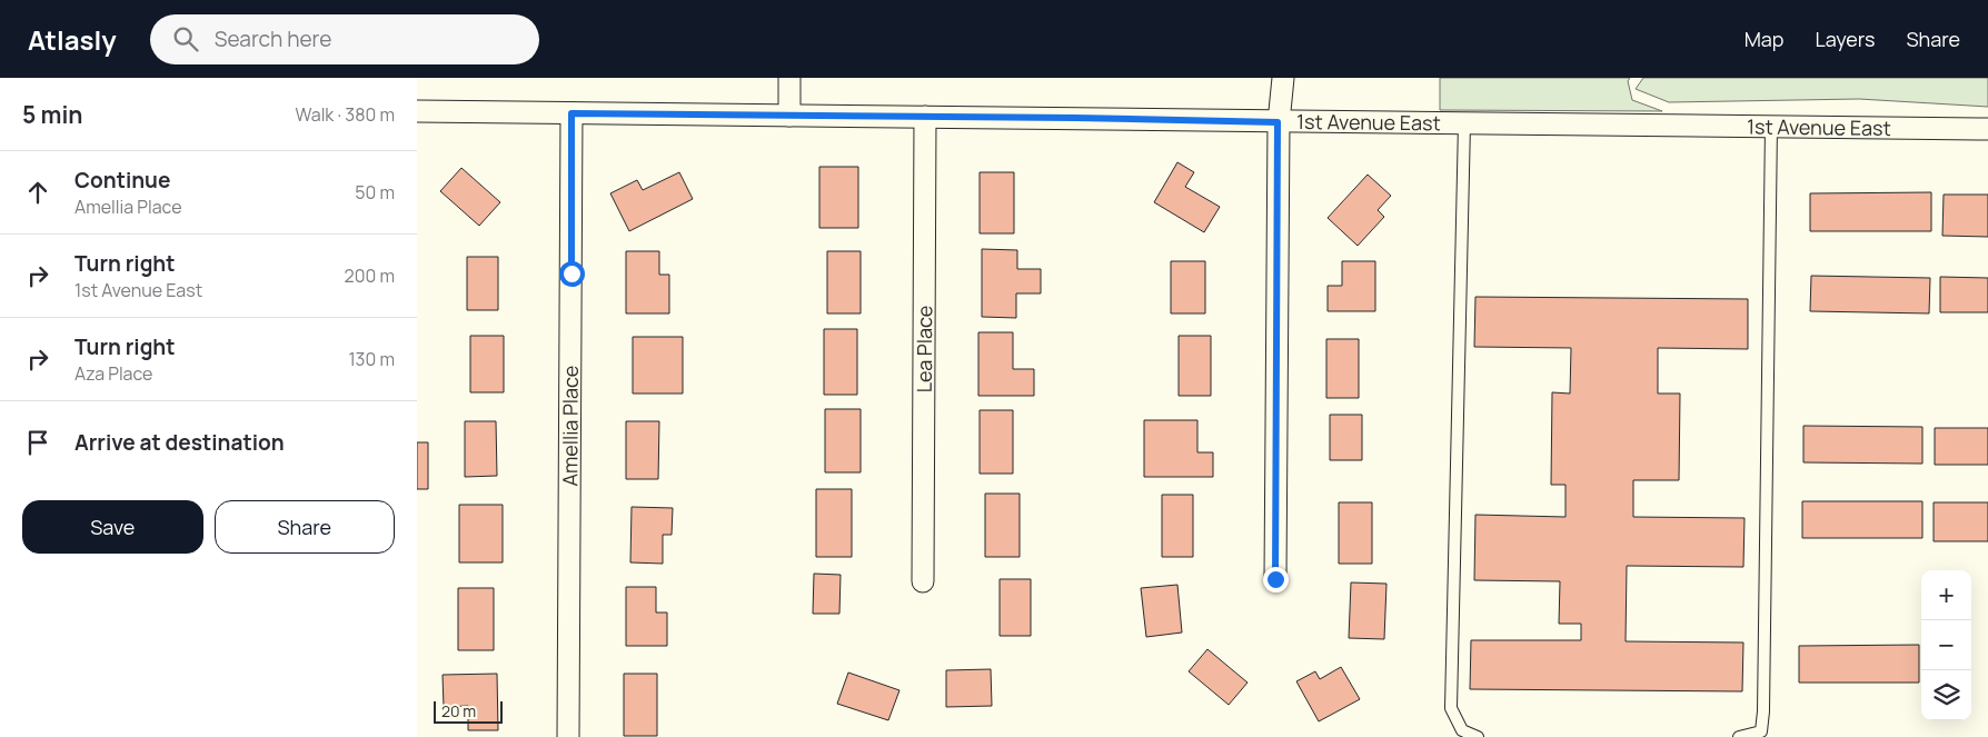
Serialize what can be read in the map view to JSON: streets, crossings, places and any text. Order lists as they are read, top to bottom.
{
  "streets": {
    "street": ["1st Avenue East", "Lea Place", "Amellia Place"]
  },
  "crossings": [
    ["1st Avenue East", "Lea Place"],
    ["1st Avenue East", "Amellia Place"]
  ],
  "scale_bar": "20 m",
  "page": {
    "header": "Atlasly",
    "search": "Search here",
    "nav": ["Map", "Layers", "Share"],
    "heading": ["5 min", "Walk · 380 m"],
    "list": [
      ["Continue", "Amellia Place", "50 m"],
      ["Turn right", "1st Avenue East", "200 m"],
      ["Turn right", "Aza Place", "130 m"],
      "Arrive at destination"
    ],
    "buttons": ["Save", "Share"],
    "map_buttons": ["+", "−"],
    "scale": "20 m"
  }
}
